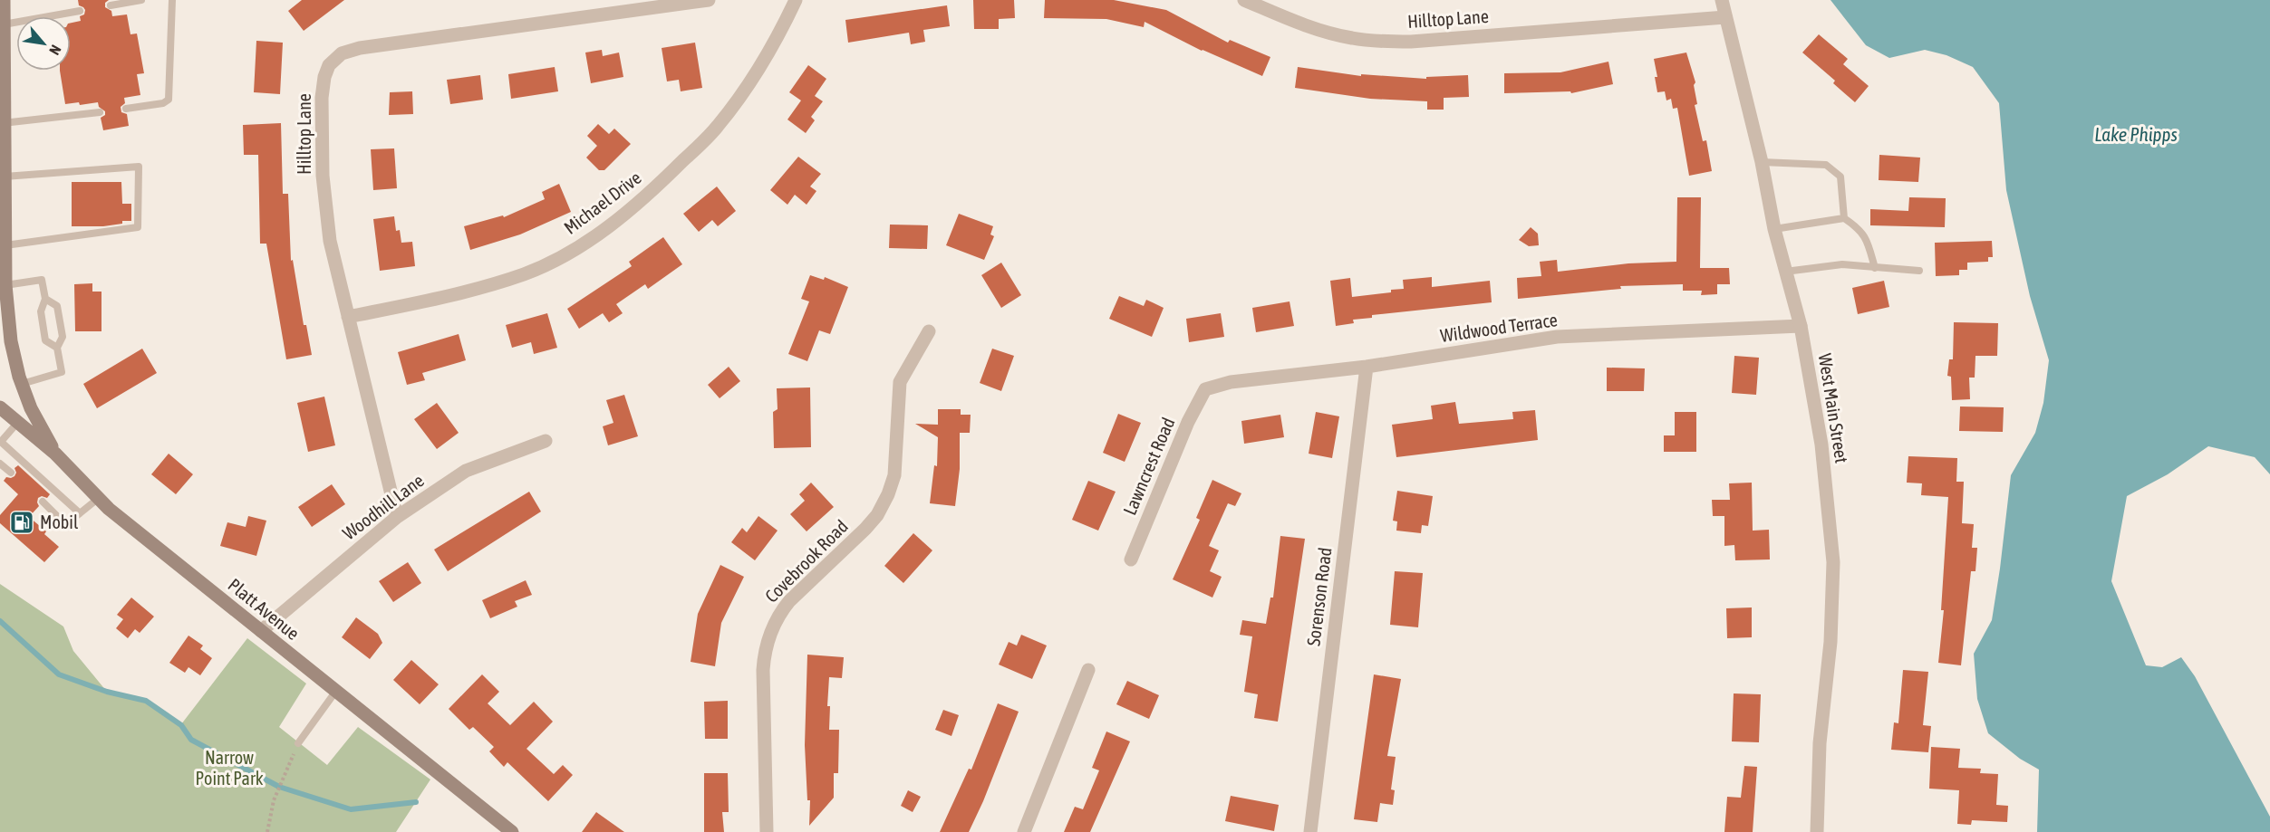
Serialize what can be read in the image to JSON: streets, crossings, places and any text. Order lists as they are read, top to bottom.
{
  "streets": {
    "main road": ["Platt Avenue"],
    "street": [
      "Hilltop Lane",
      "Michael Drive",
      "Wildwood Terrace",
      "West Main Street",
      "Lawncrest Road",
      "Woodhill Lane",
      "Covebrook Road",
      "Sorenson Road"
    ]
  },
  "crossings": [
    ["Hilltop Lane", "Michael Drive"],
    ["Hilltop Lane", "West Main Street"],
    ["Hilltop Lane", "Woodhill Lane"],
    ["Wildwood Terrace", "West Main Street"],
    ["Wildwood Terrace", "Lawncrest Road"],
    ["Wildwood Terrace", "Sorenson Road"],
    ["Woodhill Lane", "Platt Avenue"]
  ],
  "water": ["Lake Phipps"],
  "parks": ["Narrow Point Park"],
  "places": {
    "fuel station": ["Mobil"]
  },
  "north": "bottom right"
}
